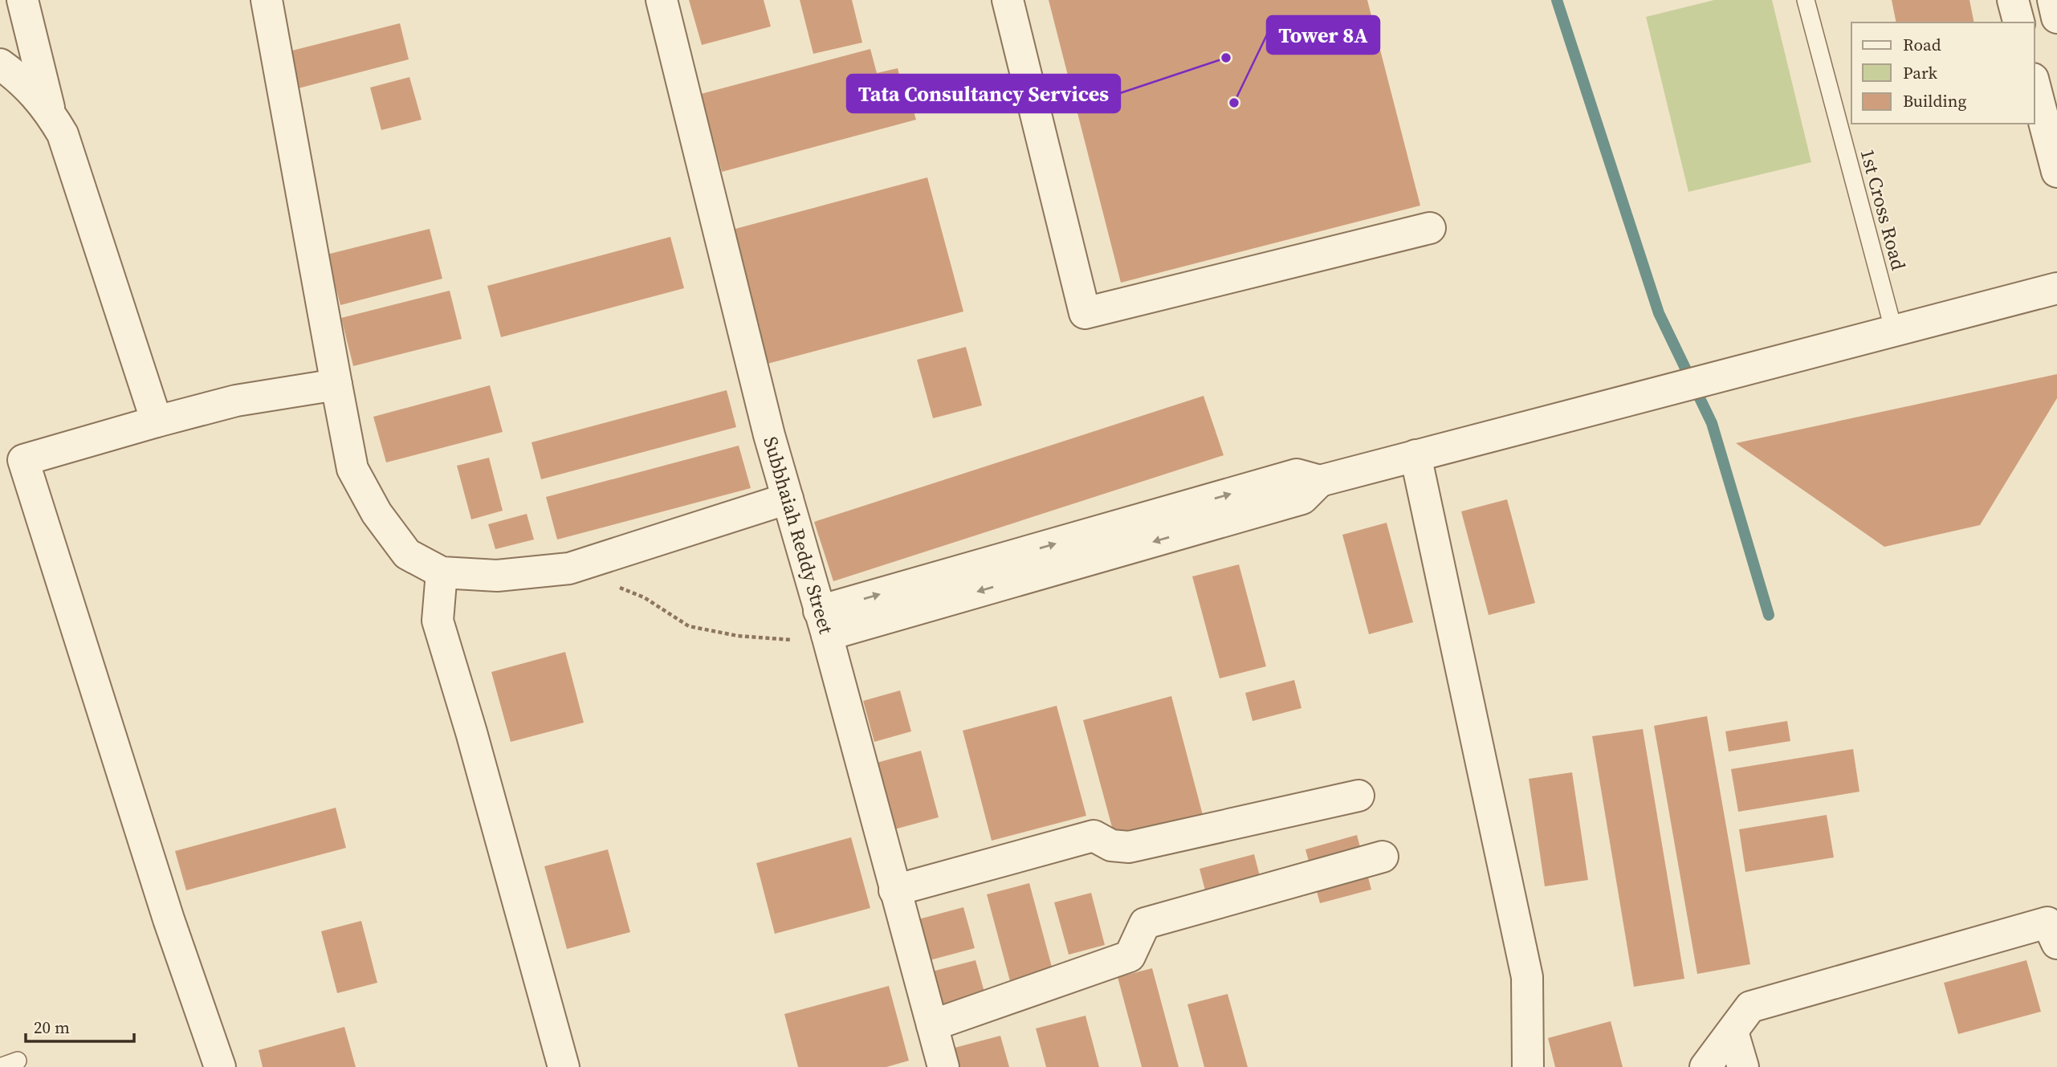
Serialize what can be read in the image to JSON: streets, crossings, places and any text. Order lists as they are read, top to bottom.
{
  "streets": {
    "street": ["Subbhaiah Reddy Street"],
    "lane": ["1st Cross Road"]
  },
  "places": ["Tata Consultancy Services", "Tower 8A"],
  "legend": ["Road", "Park", "Building"],
  "scale_bar": "20 m"
}
